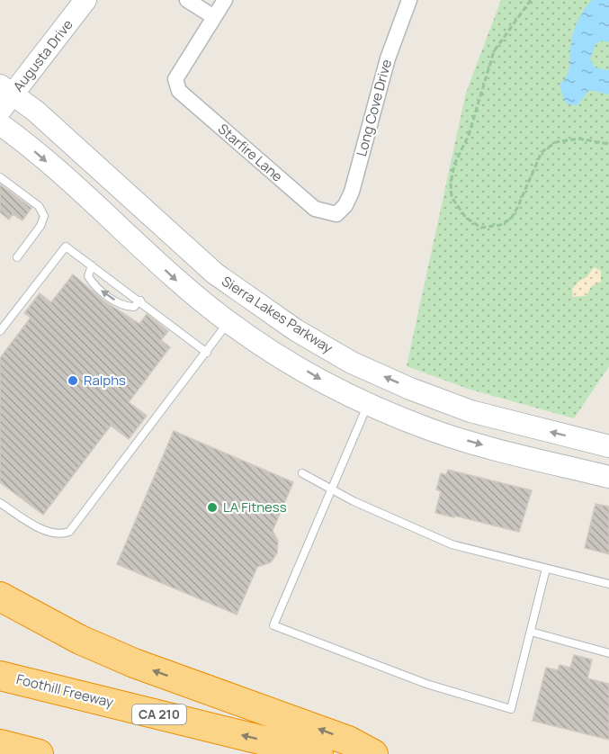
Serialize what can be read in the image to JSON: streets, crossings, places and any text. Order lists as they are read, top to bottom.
{
  "streets": {
    "highway": ["Foothill Freeway", "CA 210"],
    "street": [
      "Augusta Drive",
      "Long Cove Drive",
      "Starfire Lane",
      "Sierra Lakes Parkway"
    ]
  },
  "crossings": [
    ["Augusta Drive", "Sierra Lakes Parkway"],
    ["Long Cove Drive", "Starfire Lane"]
  ],
  "places": ["Ralphs", "LA Fitness"]
}
